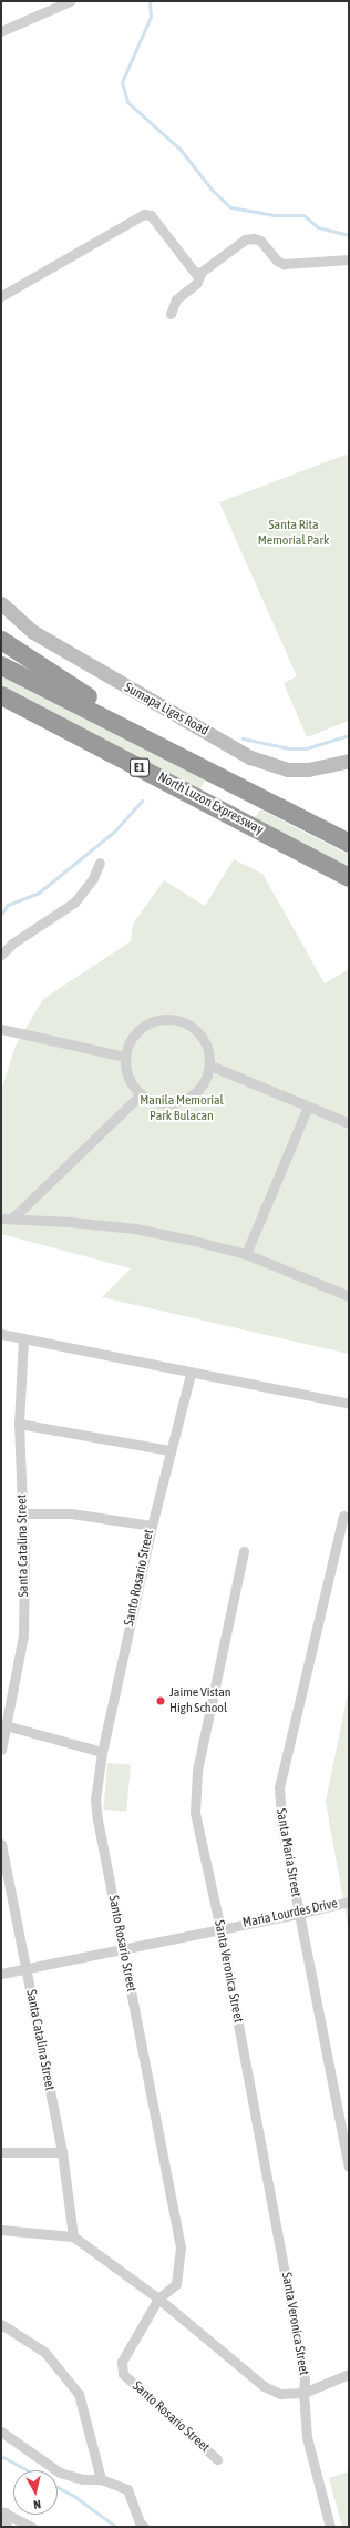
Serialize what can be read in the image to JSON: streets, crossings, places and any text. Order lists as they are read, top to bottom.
{
  "streets": {
    "highway": ["E1", "North Luzon Expressway"],
    "main road": ["Sumapa Ligas Road"],
    "street": [
      "Santa Catalina Street",
      "Santo Rosario Street",
      "Santa Maria Street",
      "Maria Lourdes Drive",
      "Santa Veronica Street"
    ]
  },
  "crossings": [
    ["Santa Catalina Street", "Maria Lourdes Drive"],
    ["Santo Rosario Street", "Maria Lourdes Drive"],
    ["Santa Maria Street", "Maria Lourdes Drive"],
    ["Maria Lourdes Drive", "Santa Veronica Street"]
  ],
  "parks": ["Santa Rita Memorial Park", "Manila Memorial Park Bulacan"],
  "places": ["Jaime Vistan High School"],
  "north": "bottom"
}
